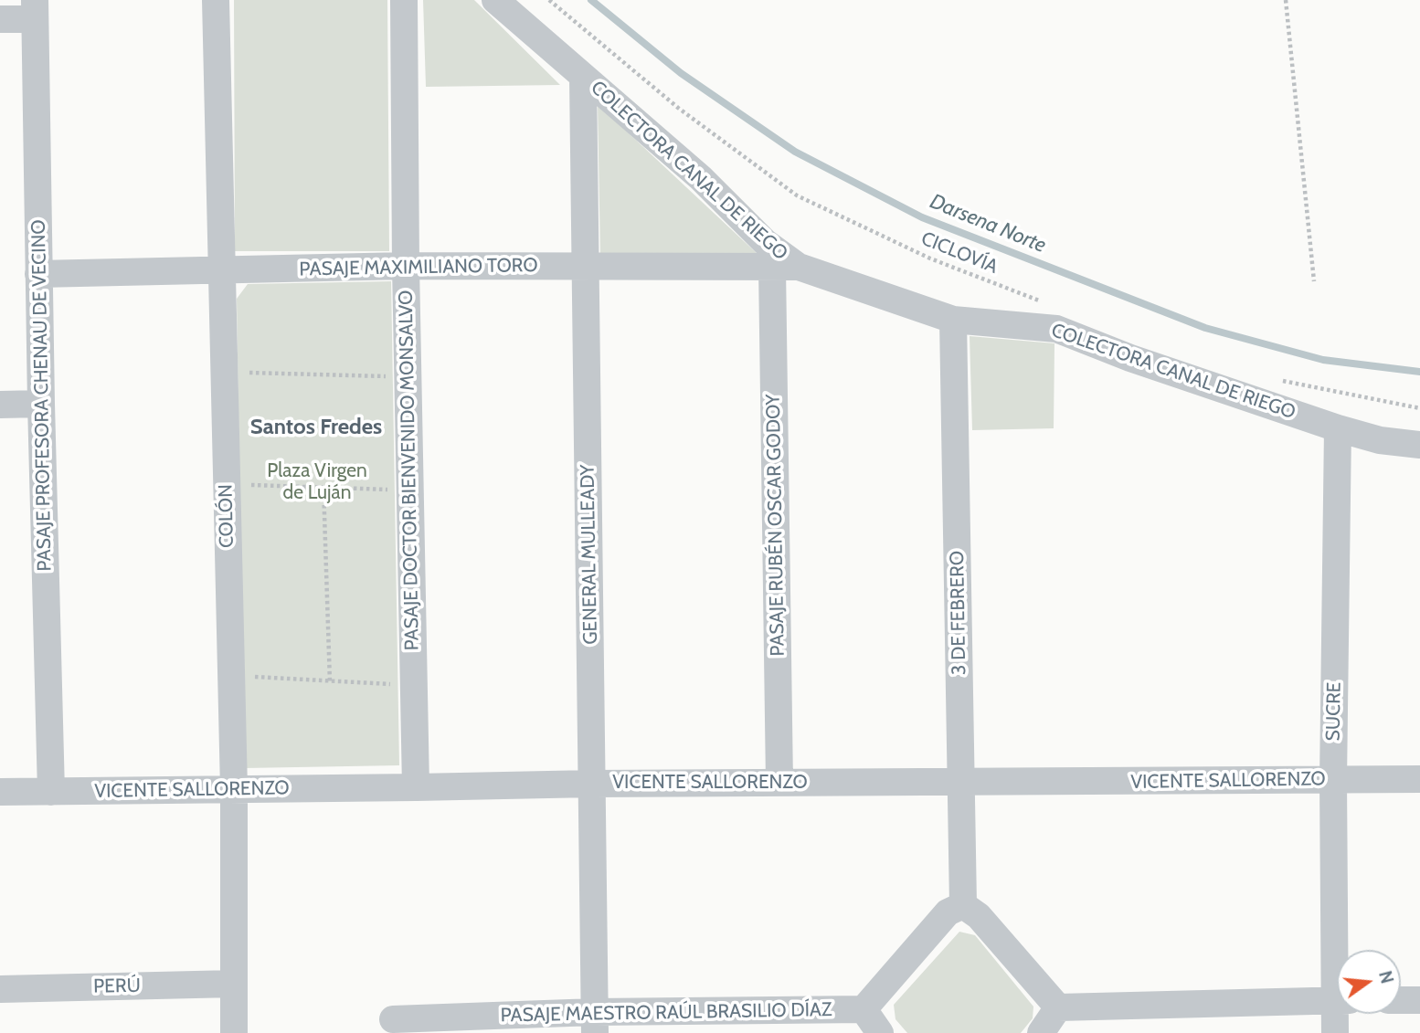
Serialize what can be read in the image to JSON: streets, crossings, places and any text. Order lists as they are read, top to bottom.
{
  "streets": {
    "street": [
      "COLECTORA CANAL DE RIEGO",
      "PASAJE MAXIMILIANO TORO",
      "PASAJE PROFESORA CHENAU DE VECINO",
      "PASAJE DOCTOR BIENVENIDO MONSALVO",
      "COLÓN",
      "PASAJE RUBÉN OSCAR GODOY",
      "GENERAL MULLEADY",
      "3 DE FEBRERO",
      "SUCRE",
      "VICENTE SALLORENZO",
      "PERÚ",
      "PASAJE MAESTRO RAÚL BRASILIO DÍAZ"
    ],
    "path": ["CICLOVÍA"]
  },
  "crossings": [
    ["COLECTORA CANAL DE RIEGO", "PASAJE MAXIMILIANO TORO"],
    ["COLECTORA CANAL DE RIEGO", "PASAJE RUBÉN OSCAR GODOY"],
    ["COLECTORA CANAL DE RIEGO", "GENERAL MULLEADY"],
    ["COLECTORA CANAL DE RIEGO", "3 DE FEBRERO"],
    ["COLECTORA CANAL DE RIEGO", "SUCRE"],
    ["PASAJE MAXIMILIANO TORO", "PASAJE PROFESORA CHENAU DE VECINO"],
    ["PASAJE MAXIMILIANO TORO", "PASAJE DOCTOR BIENVENIDO MONSALVO"],
    ["PASAJE MAXIMILIANO TORO", "COLÓN"],
    ["PASAJE MAXIMILIANO TORO", "PASAJE RUBÉN OSCAR GODOY"],
    ["PASAJE MAXIMILIANO TORO", "GENERAL MULLEADY"],
    ["PASAJE PROFESORA CHENAU DE VECINO", "VICENTE SALLORENZO"],
    ["PASAJE DOCTOR BIENVENIDO MONSALVO", "VICENTE SALLORENZO"],
    ["COLÓN", "VICENTE SALLORENZO"],
    ["COLÓN", "PERÚ"],
    ["PASAJE RUBÉN OSCAR GODOY", "VICENTE SALLORENZO"],
    ["GENERAL MULLEADY", "VICENTE SALLORENZO"],
    ["GENERAL MULLEADY", "PASAJE MAESTRO RAÚL BRASILIO DÍAZ"],
    ["3 DE FEBRERO", "VICENTE SALLORENZO"],
    ["SUCRE", "VICENTE SALLORENZO"]
  ],
  "districts": ["Santos Fredes"],
  "water": ["Darsena Norte"],
  "parks": ["Plaza Virgen de Luján"],
  "north": "right"
}
